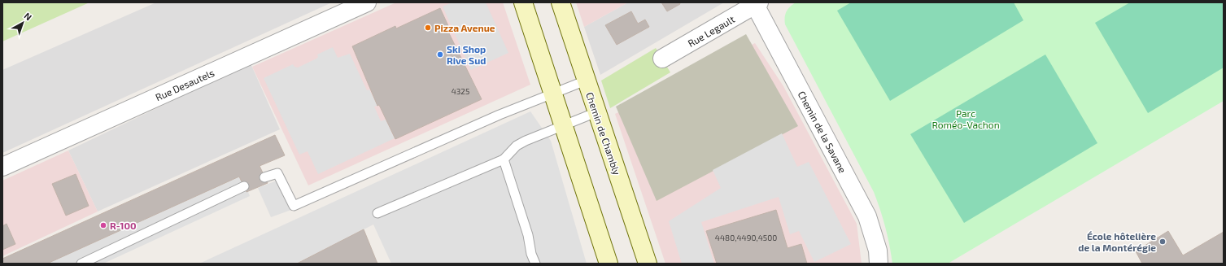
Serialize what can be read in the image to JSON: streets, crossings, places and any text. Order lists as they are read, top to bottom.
{
  "streets": {
    "main road": ["Chemin de Chambly"],
    "street": ["Rue Legault", "Rue Desautels", "Chemin de la Savane"]
  },
  "crossings": [
    ["Rue Legault", "Chemin de la Savane"]
  ],
  "parks": ["Parc Roméo-Vachon"],
  "places": [
    "Pizza Avenue",
    "Ski Shop Rive Sud",
    "R-100",
    "École hôtelière de la Montérégie"
  ],
  "house_numbers": ["4325", "4480,4490,4500"],
  "north": "top right"
}
